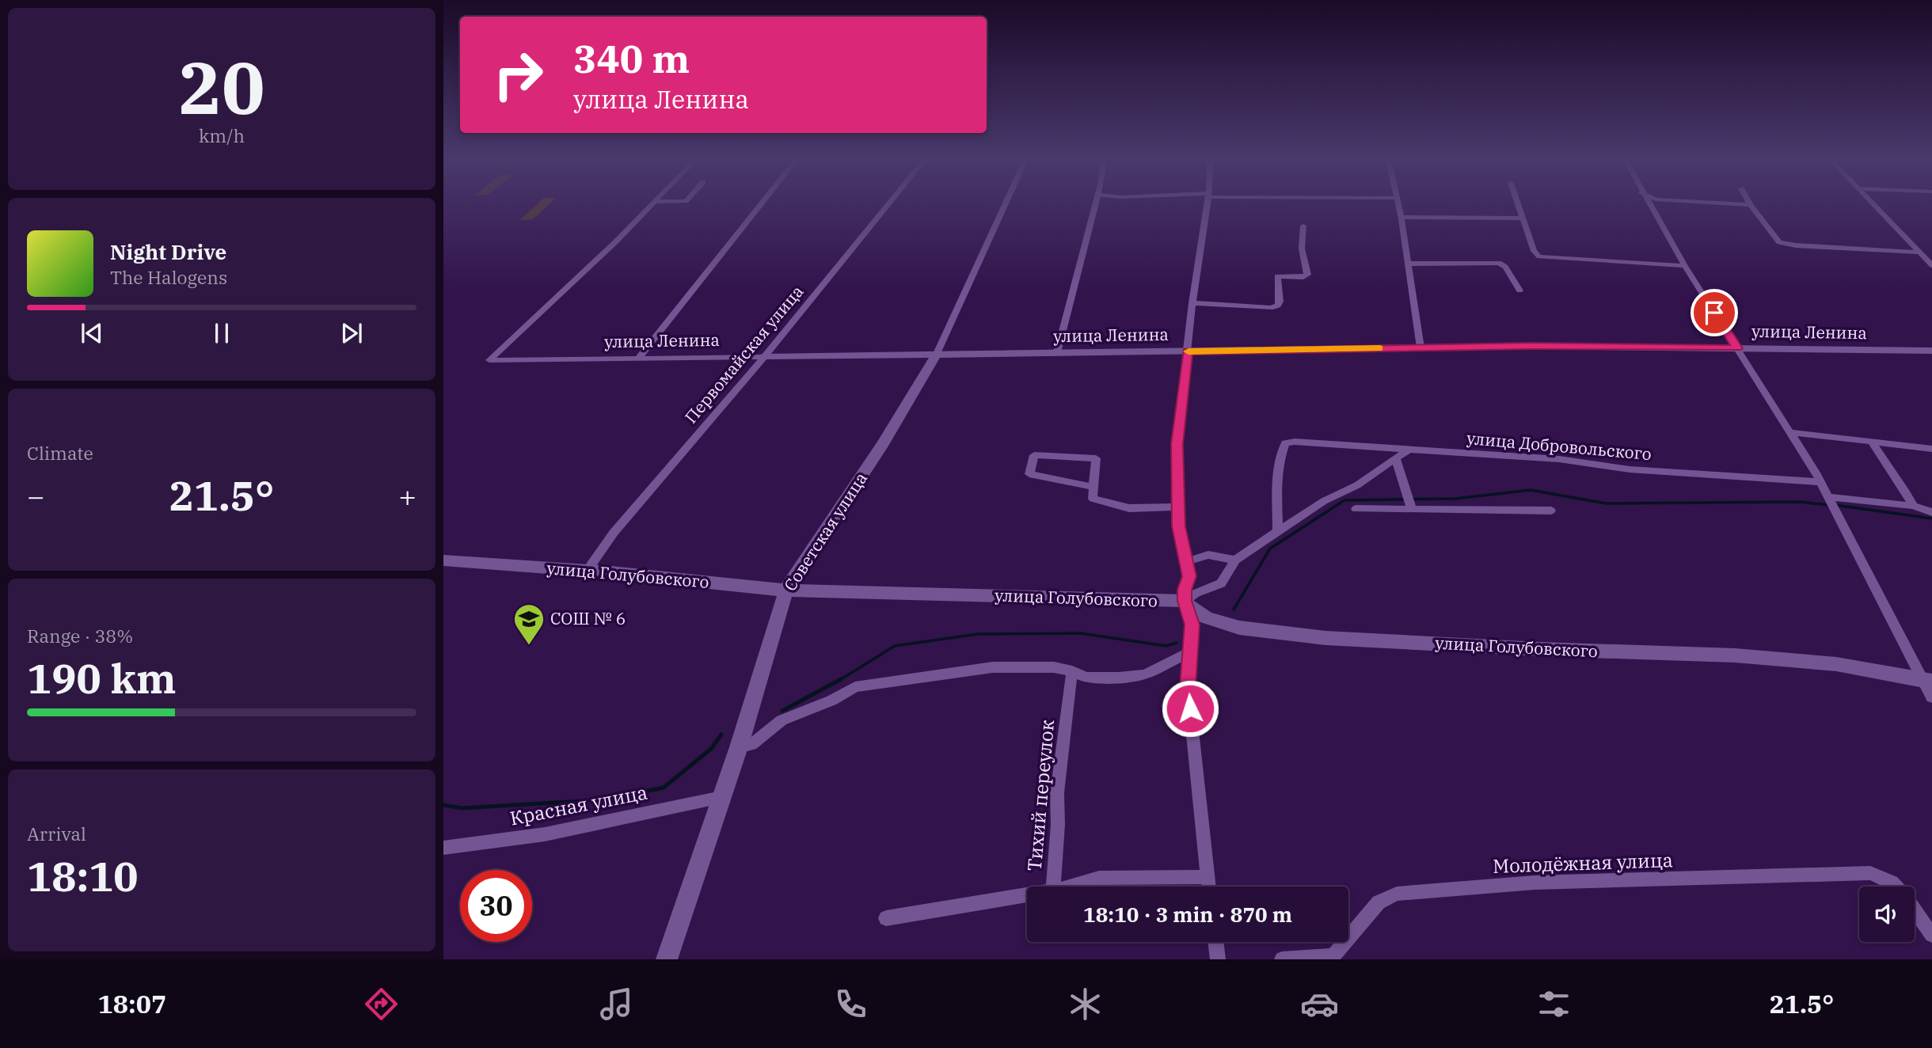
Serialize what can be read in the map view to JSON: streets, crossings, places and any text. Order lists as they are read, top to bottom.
{
  "streets": {
    "street": [
      "улица Ленина",
      "Первомайская улица",
      "улица Добровольского",
      "Советская улица",
      "улица Голубовского",
      "Тихий переулок",
      "Красная улица",
      "Молодёжная улица"
    ]
  },
  "crossings": [
    ["улица Ленина", "Первомайская улица"],
    ["улица Ленина", "Советская улица"],
    ["Первомайская улица", "улица Голубовского"],
    ["Советская улица", "улица Голубовского"],
    ["Советская улица", "Красная улица"]
  ],
  "places": {
    "school or university": ["СОШ № 6"]
  },
  "page": {
    "tile": [
      ["20", "km/h"],
      "Climate",
      ["Range · 38%", "190 km"],
      ["Arrival", "18:10"]
    ],
    "turn": ["340 m", "улица Ленина"],
    "song": ["Night Drive", "The Halogens"],
    "heat": ["−", "21.5°", "+"],
    "limit": "30",
    "trip": "18:10 · 3 min · 870 m",
    "tabs": ["18:07", "21.5°"]
  }
}
